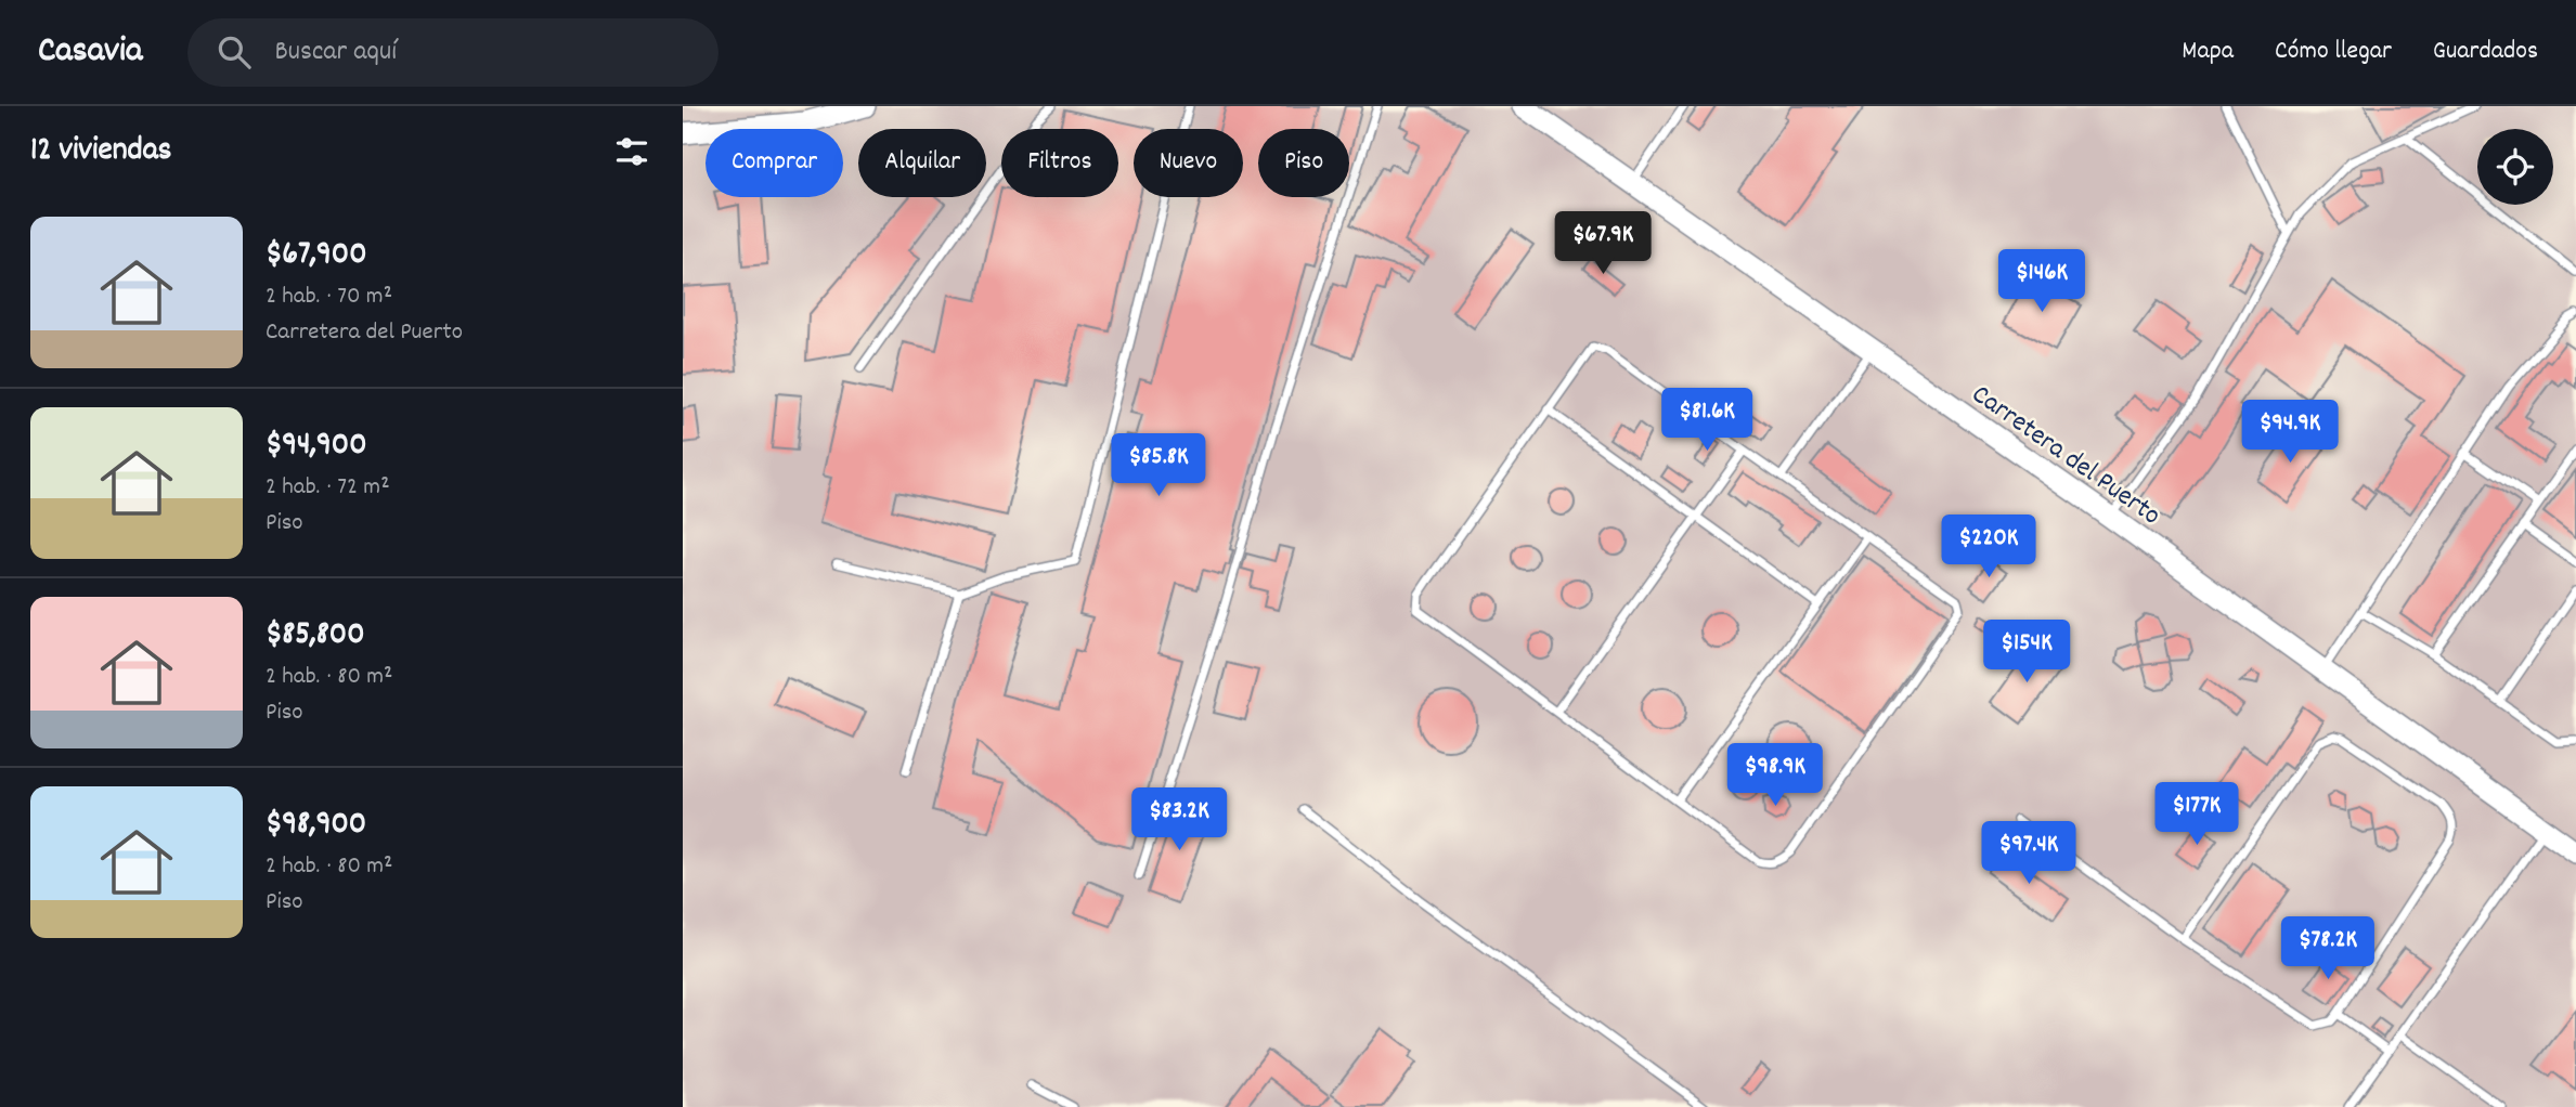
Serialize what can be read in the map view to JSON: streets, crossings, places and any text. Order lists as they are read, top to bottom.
{
  "streets": {
    "main road": ["Carretera del Puerto"]
  },
  "page": {
    "header": "Casavia",
    "search": "Buscar aquí",
    "nav": ["Mapa", "Cómo llegar", "Guardados"],
    "heading": "12 viviendas",
    "chip": [
      "Comprar",
      "Alquilar",
      "Filtros",
      "Nuevo",
      "Piso"
    ],
    "list": [
      {
        "name": "$67,900",
        "note": "2 hab. · 70 m² · Carretera del Puerto"
      },
      {
        "name": "$94,900",
        "note": "2 hab. · 72 m² · Piso"
      },
      {
        "name": "$85,800",
        "note": "2 hab. · 80 m² · Piso"
      },
      {
        "name": "$98,900",
        "note": "2 hab. · 80 m² · Piso"
      }
    ],
    "price": [
      "$67.9K",
      "$146K",
      "$81.6K",
      "$94.9K",
      "$85.8K",
      "$220K",
      "$154K",
      "$98.9K",
      "$177K",
      "$83.2K",
      "$97.4K",
      "$78.2K"
    ]
  }
}
